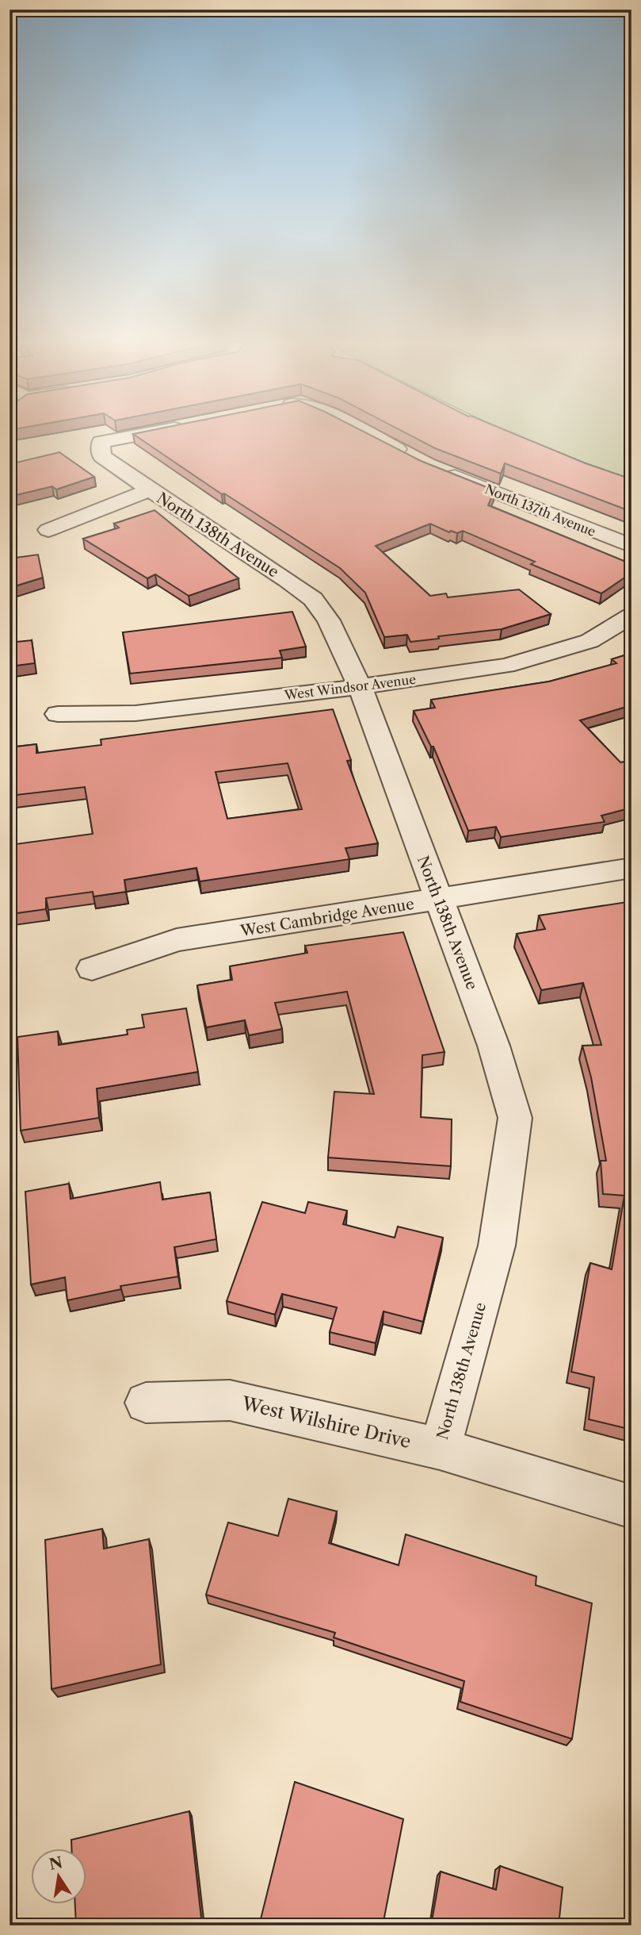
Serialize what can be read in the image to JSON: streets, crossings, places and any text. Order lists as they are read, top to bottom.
{
  "streets": {
    "street": [
      "North 137th Avenue",
      "North 138th Avenue",
      "West Windsor Avenue",
      "West Cambridge Avenue",
      "West Wilshire Drive"
    ]
  },
  "crossings": [
    ["North 138th Avenue", "West Windsor Avenue"],
    ["North 138th Avenue", "West Cambridge Avenue"],
    ["North 138th Avenue", "West Wilshire Drive"]
  ],
  "north": "top"
}
